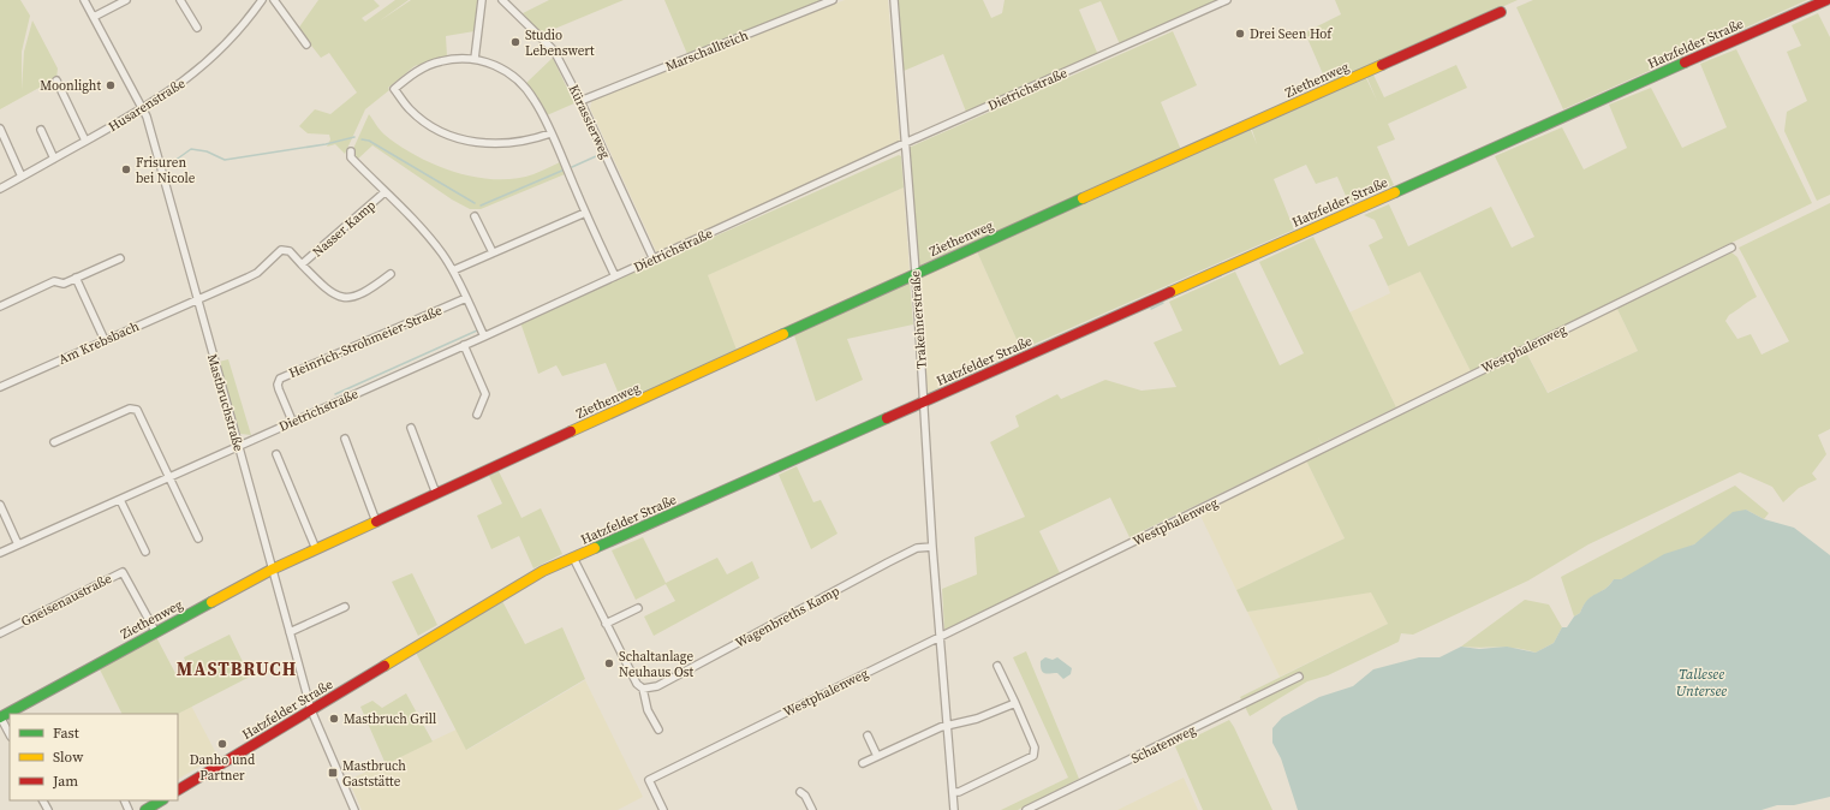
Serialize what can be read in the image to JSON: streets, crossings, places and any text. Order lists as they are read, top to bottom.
{
  "streets": {
    "street": [
      "Hatzfelder Straße",
      "Marschallteich",
      "Ziethenweg",
      "Dietrichstraße",
      "Husarenstraße",
      "Kürassierweg",
      "Nasser Kamp",
      "Trakehnerstraße",
      "Heinrich-Strohmeier-Straße",
      "Am Krebsbach",
      "Westphalenweg",
      "Mastbruchstraße",
      "Gneisenaustraße",
      "Wagenbreths Kamp",
      "Schatenweg"
    ]
  },
  "crossings": [
    ["Hatzfelder Straße", "Trakehnerstraße"],
    ["Hatzfelder Straße", "Mastbruchstraße"],
    ["Marschallteich", "Kürassierweg"],
    ["Ziethenweg", "Trakehnerstraße"],
    ["Ziethenweg", "Mastbruchstraße"],
    ["Ziethenweg", "Gneisenaustraße"],
    ["Dietrichstraße", "Kürassierweg"],
    ["Dietrichstraße", "Trakehnerstraße"],
    ["Dietrichstraße", "Heinrich-Strohmeier-Straße"],
    ["Dietrichstraße", "Mastbruchstraße"],
    ["Husarenstraße", "Mastbruchstraße"],
    ["Nasser Kamp", "Am Krebsbach"],
    ["Nasser Kamp", "Mastbruchstraße"],
    ["Trakehnerstraße", "Westphalenweg"],
    ["Trakehnerstraße", "Wagenbreths Kamp"],
    ["Am Krebsbach", "Mastbruchstraße"]
  ],
  "districts": ["MASTBRUCH"],
  "water": ["Tallesee Untersee"],
  "places": {
    "other": [
      "Drei Seen Hof",
      "Studio Lebenswert",
      "Moonlight",
      "Frisuren bei Nicole",
      "Schaltanlage Neuhaus Ost",
      "Mastbruch Grill",
      "Danho und Partner"
    ],
    "transit": ["Mastbruch Gaststätte"]
  },
  "legend": ["Fast", "Slow", "Jam"]
}
